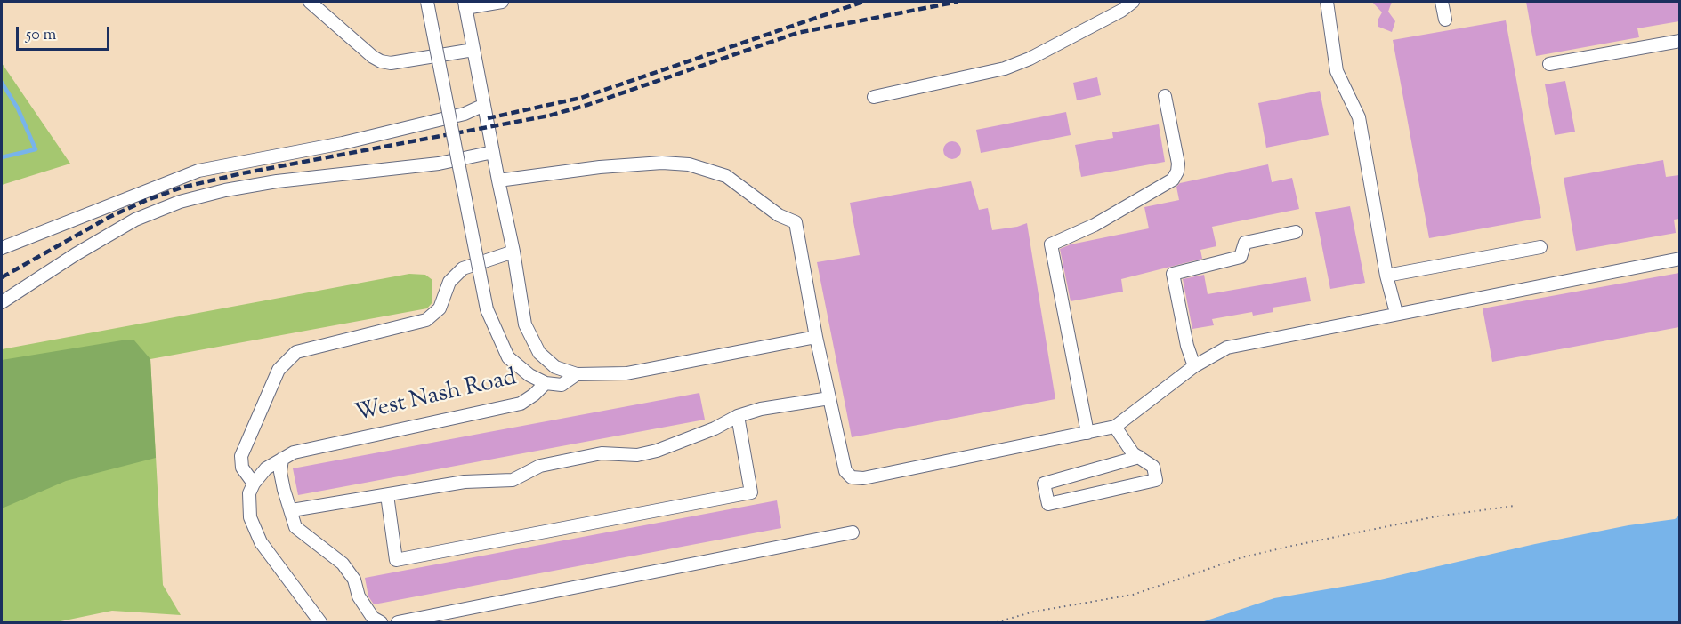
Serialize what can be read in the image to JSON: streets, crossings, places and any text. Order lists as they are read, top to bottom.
{
  "streets": {
    "street": ["West Nash Road"]
  },
  "scale_bar": "50 m"
}
